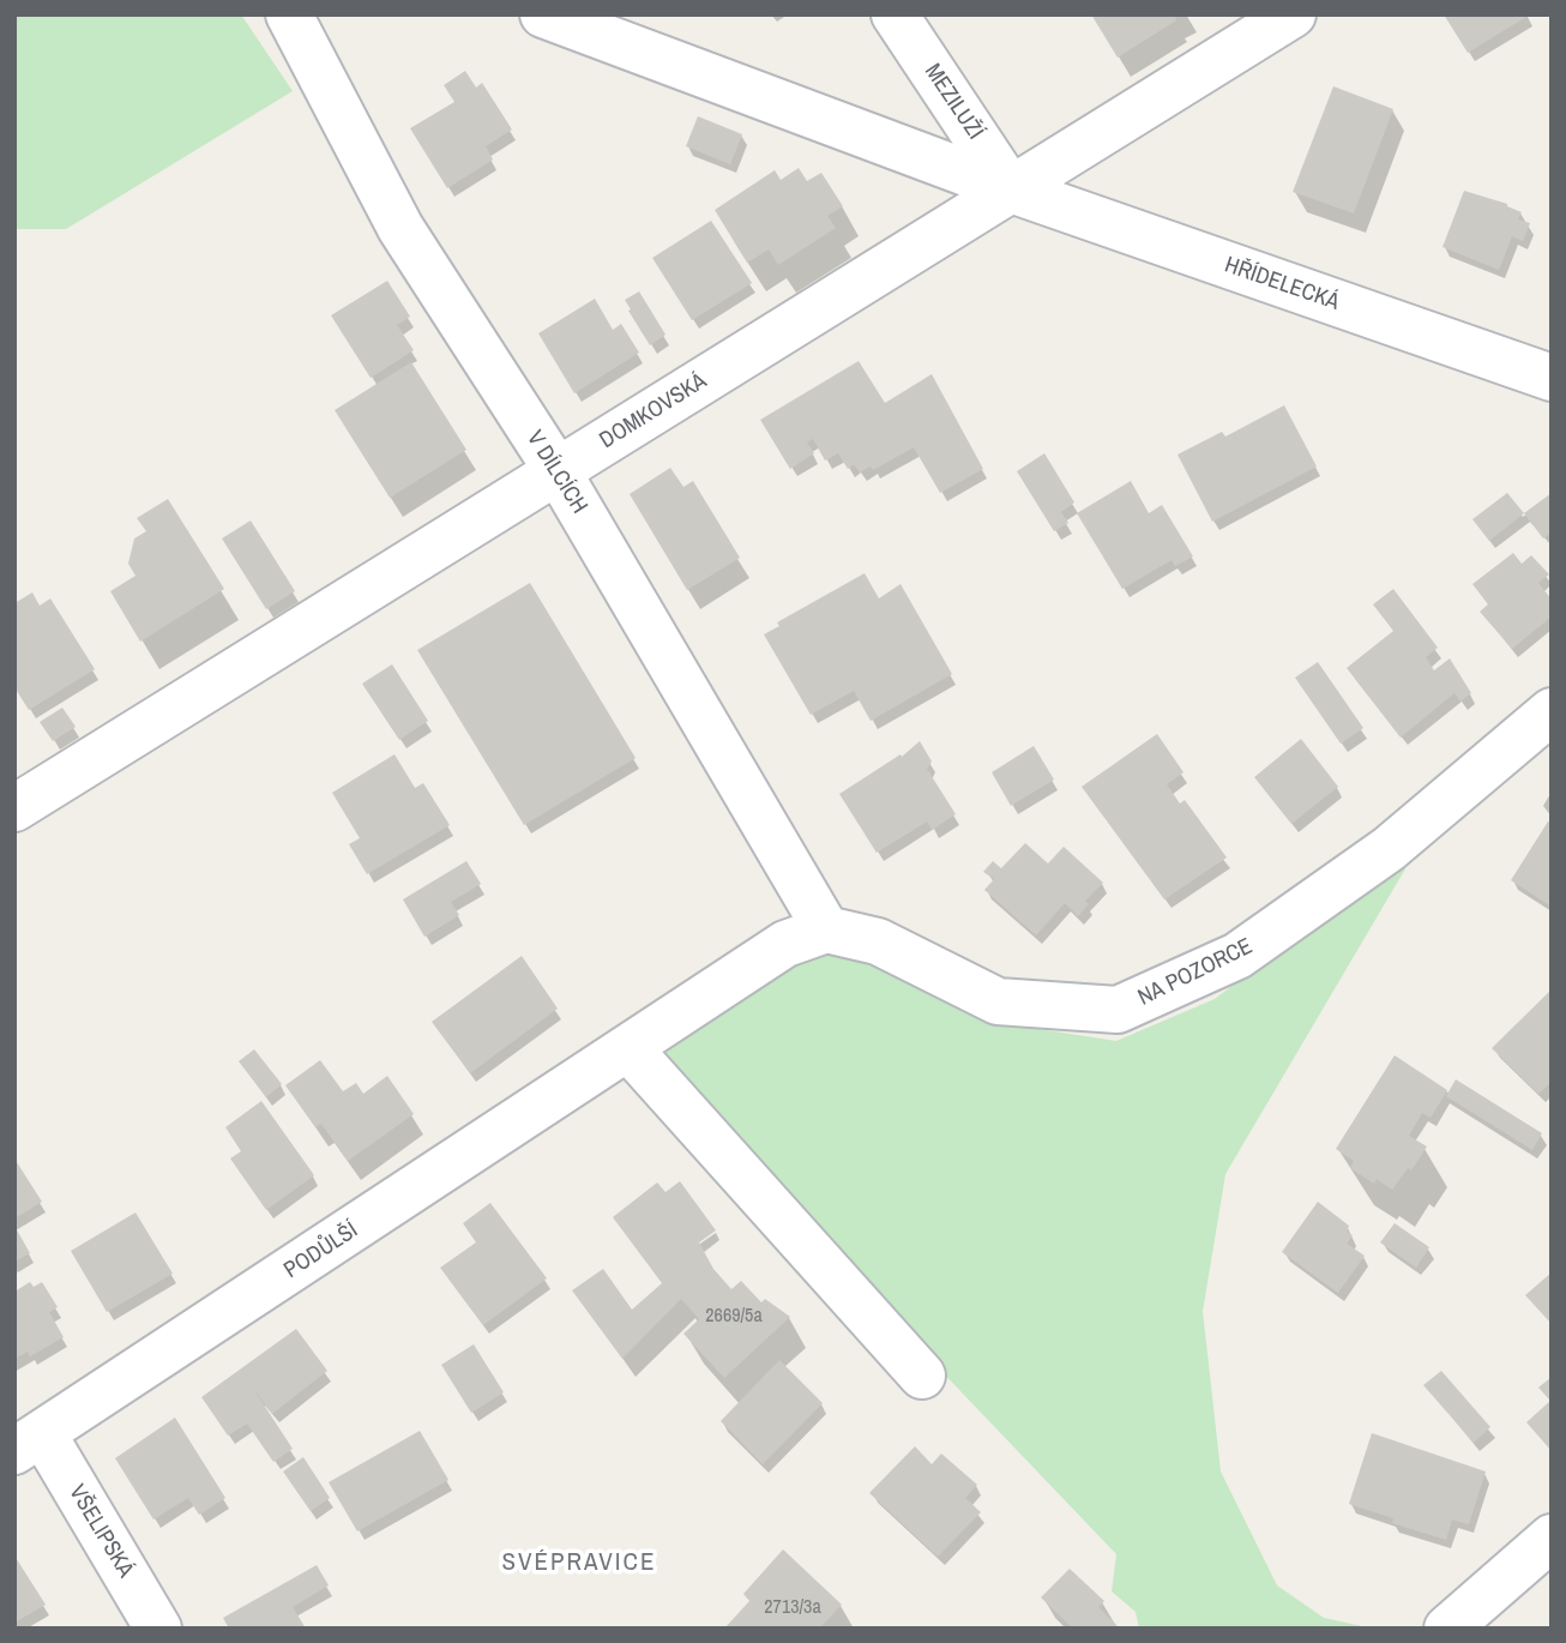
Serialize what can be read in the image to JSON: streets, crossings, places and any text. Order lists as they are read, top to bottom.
{
  "streets": {
    "street": [
      "MEZILUŽÍ",
      "HŘÍDELECKÁ",
      "DOMKOVSKÁ",
      "V DÍLCÍCH",
      "NA POZORCE",
      "PODŮLŠÍ",
      "VŠELIPSKÁ"
    ]
  },
  "crossings": [
    ["MEZILUŽÍ", "HŘÍDELECKÁ"],
    ["MEZILUŽÍ", "DOMKOVSKÁ"],
    ["HŘÍDELECKÁ", "DOMKOVSKÁ"],
    ["DOMKOVSKÁ", "V DÍLCÍCH"],
    ["V DÍLCÍCH", "NA POZORCE"],
    ["V DÍLCÍCH", "PODŮLŠÍ"],
    ["NA POZORCE", "PODŮLŠÍ"],
    ["PODŮLŠÍ", "VŠELIPSKÁ"]
  ],
  "districts": ["SVÉPRAVICE"],
  "house_numbers": ["2669/5a", "2713/3a"]
}
